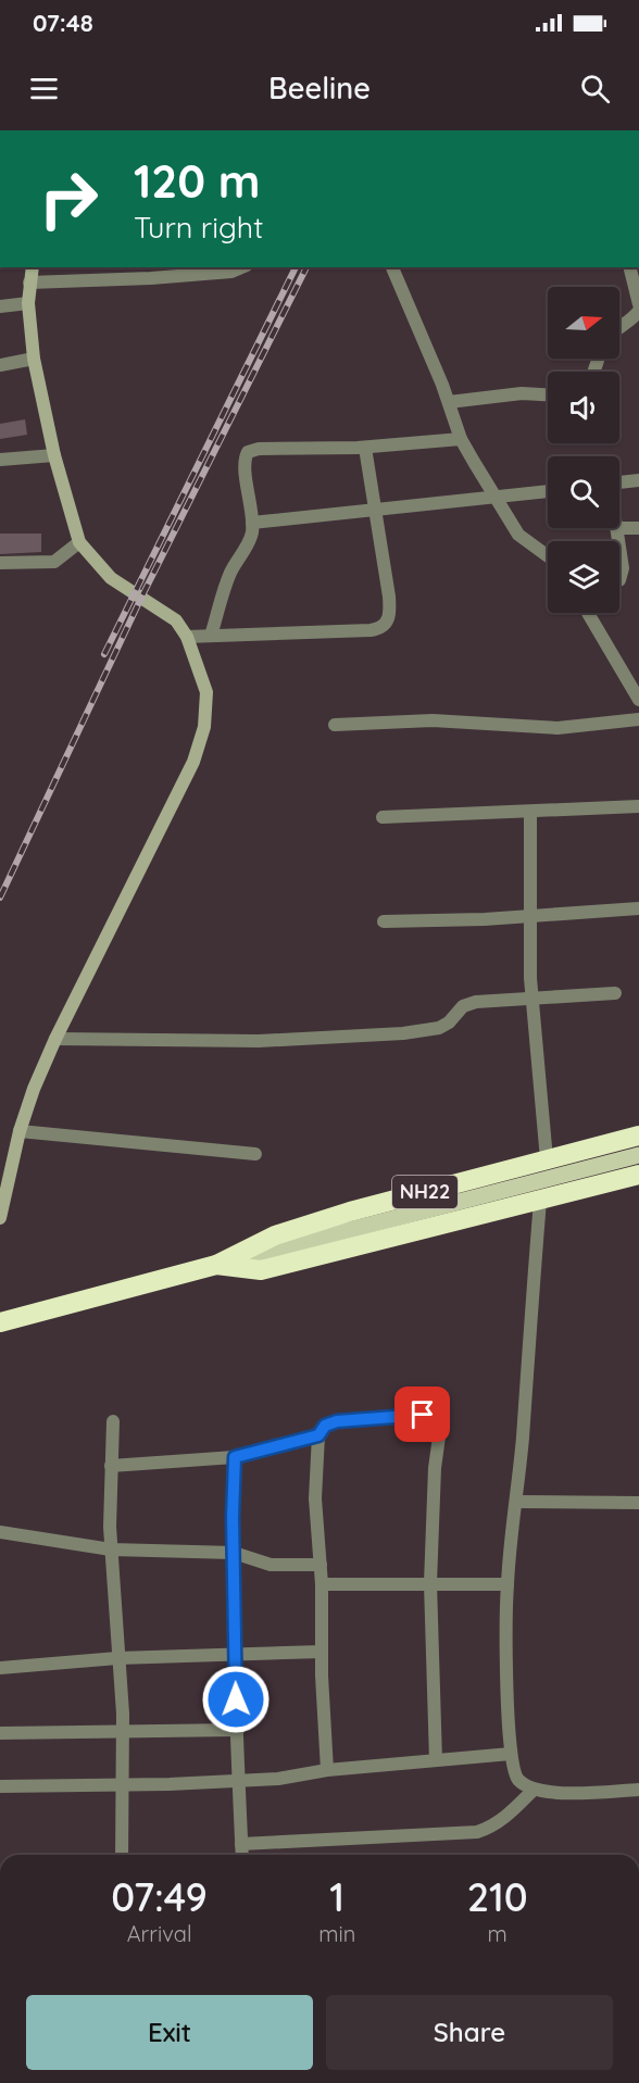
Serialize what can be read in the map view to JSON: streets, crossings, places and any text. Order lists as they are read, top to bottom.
{
  "streets": {
    "highway": ["NH22"]
  },
  "north": "right",
  "page": {
    "status": "07:48",
    "header": "Beeline",
    "turn": ["120 m", "Turn right"],
    "eta": [
      "07:49",
      "Arrival",
      "1",
      "min",
      "210",
      "m"
    ],
    "buttons": ["Exit", "Share"]
  }
}
